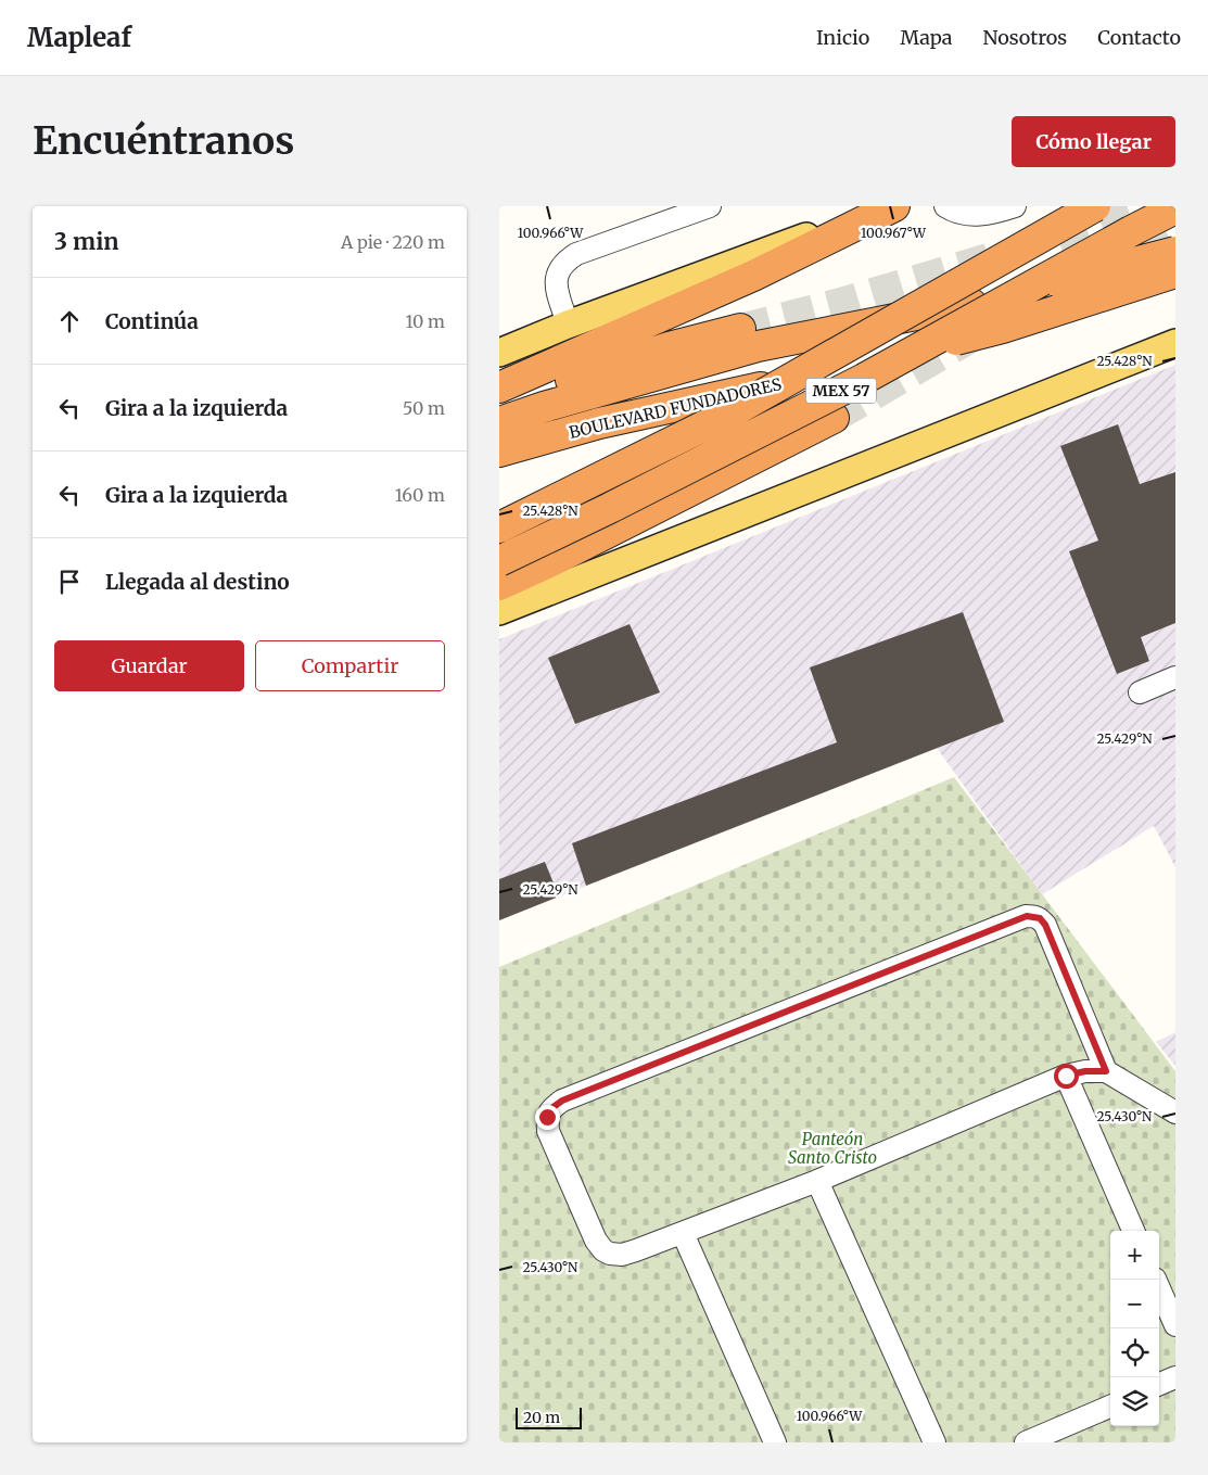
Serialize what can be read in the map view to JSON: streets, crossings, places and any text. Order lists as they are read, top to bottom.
{
  "streets": {
    "highway": ["MEX 57", "BOULEVARD FUNDADORES"]
  },
  "parks": ["Panteón Santo Cristo"],
  "scale_bar": "20 m",
  "page": {
    "header": "Mapleaf",
    "nav": [
      "Inicio",
      "Mapa",
      "Nosotros",
      "Contacto"
    ],
    "buttons": [
      "Cómo llegar",
      ["Guardar", "Compartir"]
    ],
    "title": "Encuéntranos",
    "heading": ["3 min", "A pie · 220 m"],
    "list": [
      ["Continúa", "10 m"],
      ["Gira a la izquierda", "50 m"],
      ["Gira a la izquierda", "160 m"],
      "Llegada al destino"
    ],
    "map_buttons": ["+", "−"],
    "scale": "20 m"
  },
  "coordinates": [
    "100.966°W",
    "100.967°W",
    "25.428°N",
    "25.429°N",
    "25.430°N"
  ]
}
